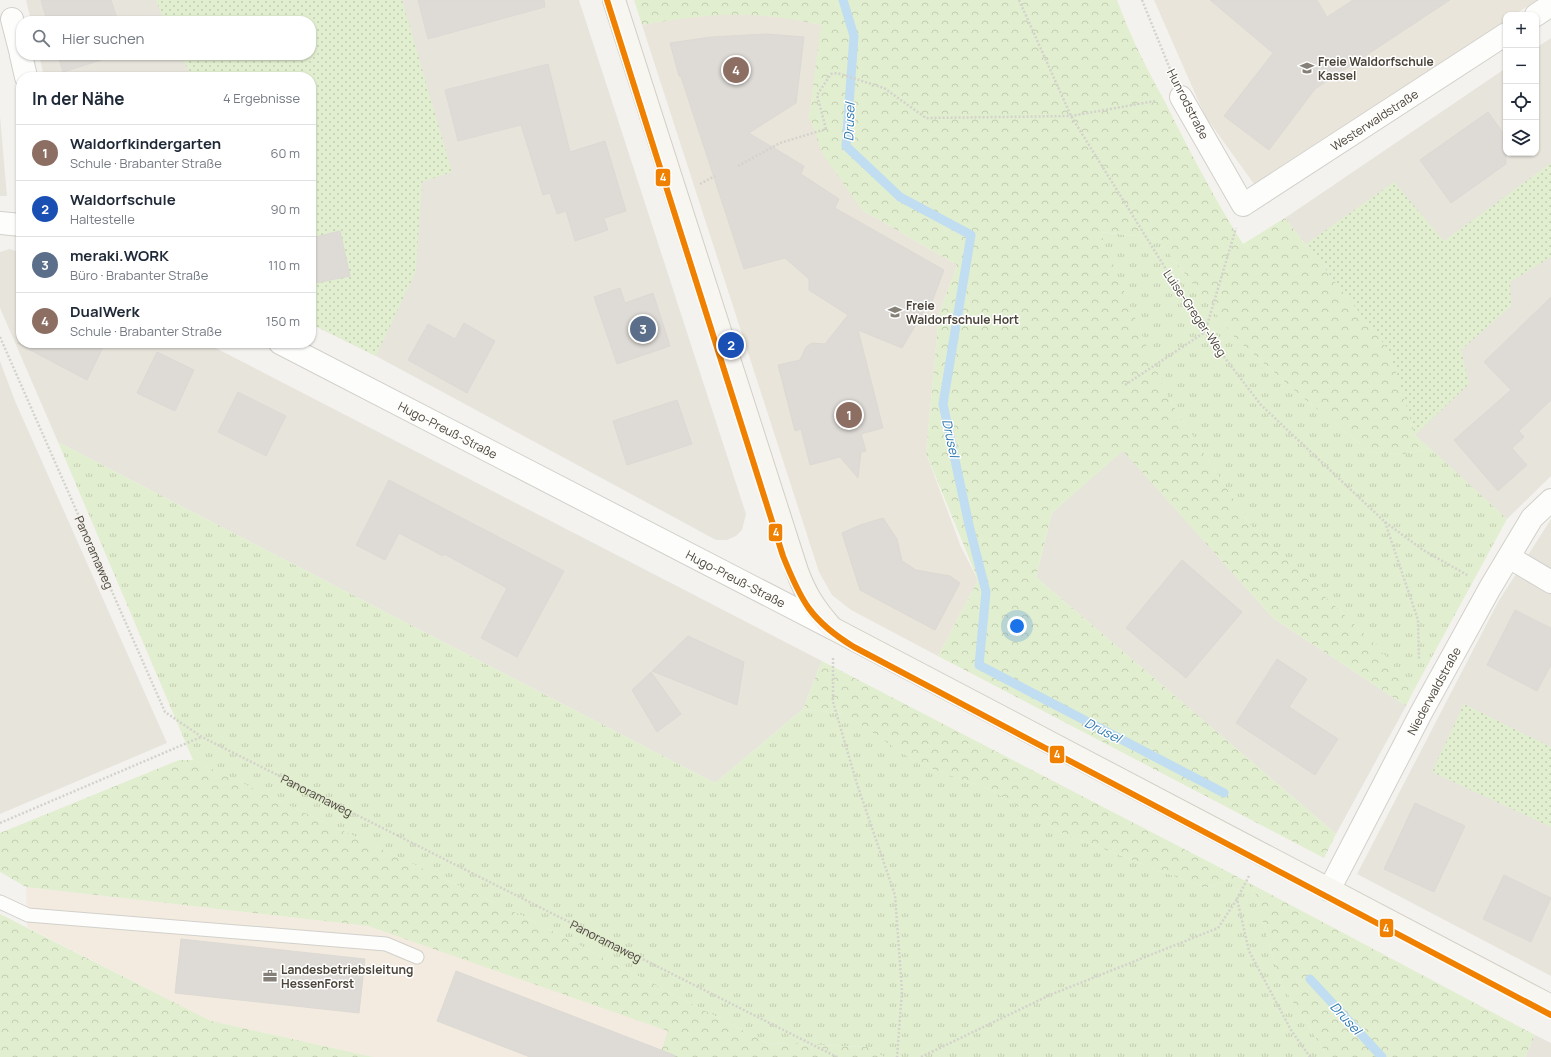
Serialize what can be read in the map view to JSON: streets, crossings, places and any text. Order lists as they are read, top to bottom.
{
  "streets": {
    "street": [
      "Hunrodstraße",
      "Westerwaldstraße",
      "Hugo-Preuß-Straße",
      "Niederwaldstraße"
    ],
    "path": ["Luise-Greger-Weg", "Panoramaweg"]
  },
  "crossings": [
    ["Hunrodstraße", "Westerwaldstraße"],
    ["Luise-Greger-Weg", "Niederwaldstraße"],
    ["Hugo-Preuß-Straße", "Niederwaldstraße"]
  ],
  "water": ["Drusel"],
  "places": {
    "school or university": ["Freie Waldorfschule Kassel", "Freie Waldorfschule Hort"],
    "office": ["Landesbetriebsleitung HessenForst"]
  },
  "lines": ["tram line 4"],
  "page": {
    "map_buttons": ["+", "−"],
    "search": "Hier suchen",
    "pins": [
      "4",
      "3",
      "2",
      "1"
    ],
    "heading": ["In der Nähe", "4 Ergebnisse"],
    "list": [
      {
        "mark": "1",
        "name": "Waldorfkindergarten",
        "note": "Schule · Brabanter Straße",
        "value": "60 m"
      },
      {
        "mark": "2",
        "name": "Waldorfschule",
        "note": "Haltestelle",
        "value": "90 m"
      },
      {
        "mark": "3",
        "name": "meraki.WORK",
        "note": "Büro · Brabanter Straße",
        "value": "110 m"
      },
      {
        "mark": "4",
        "name": "DualWerk",
        "note": "Schule · Brabanter Straße",
        "value": "150 m"
      }
    ]
  }
}
